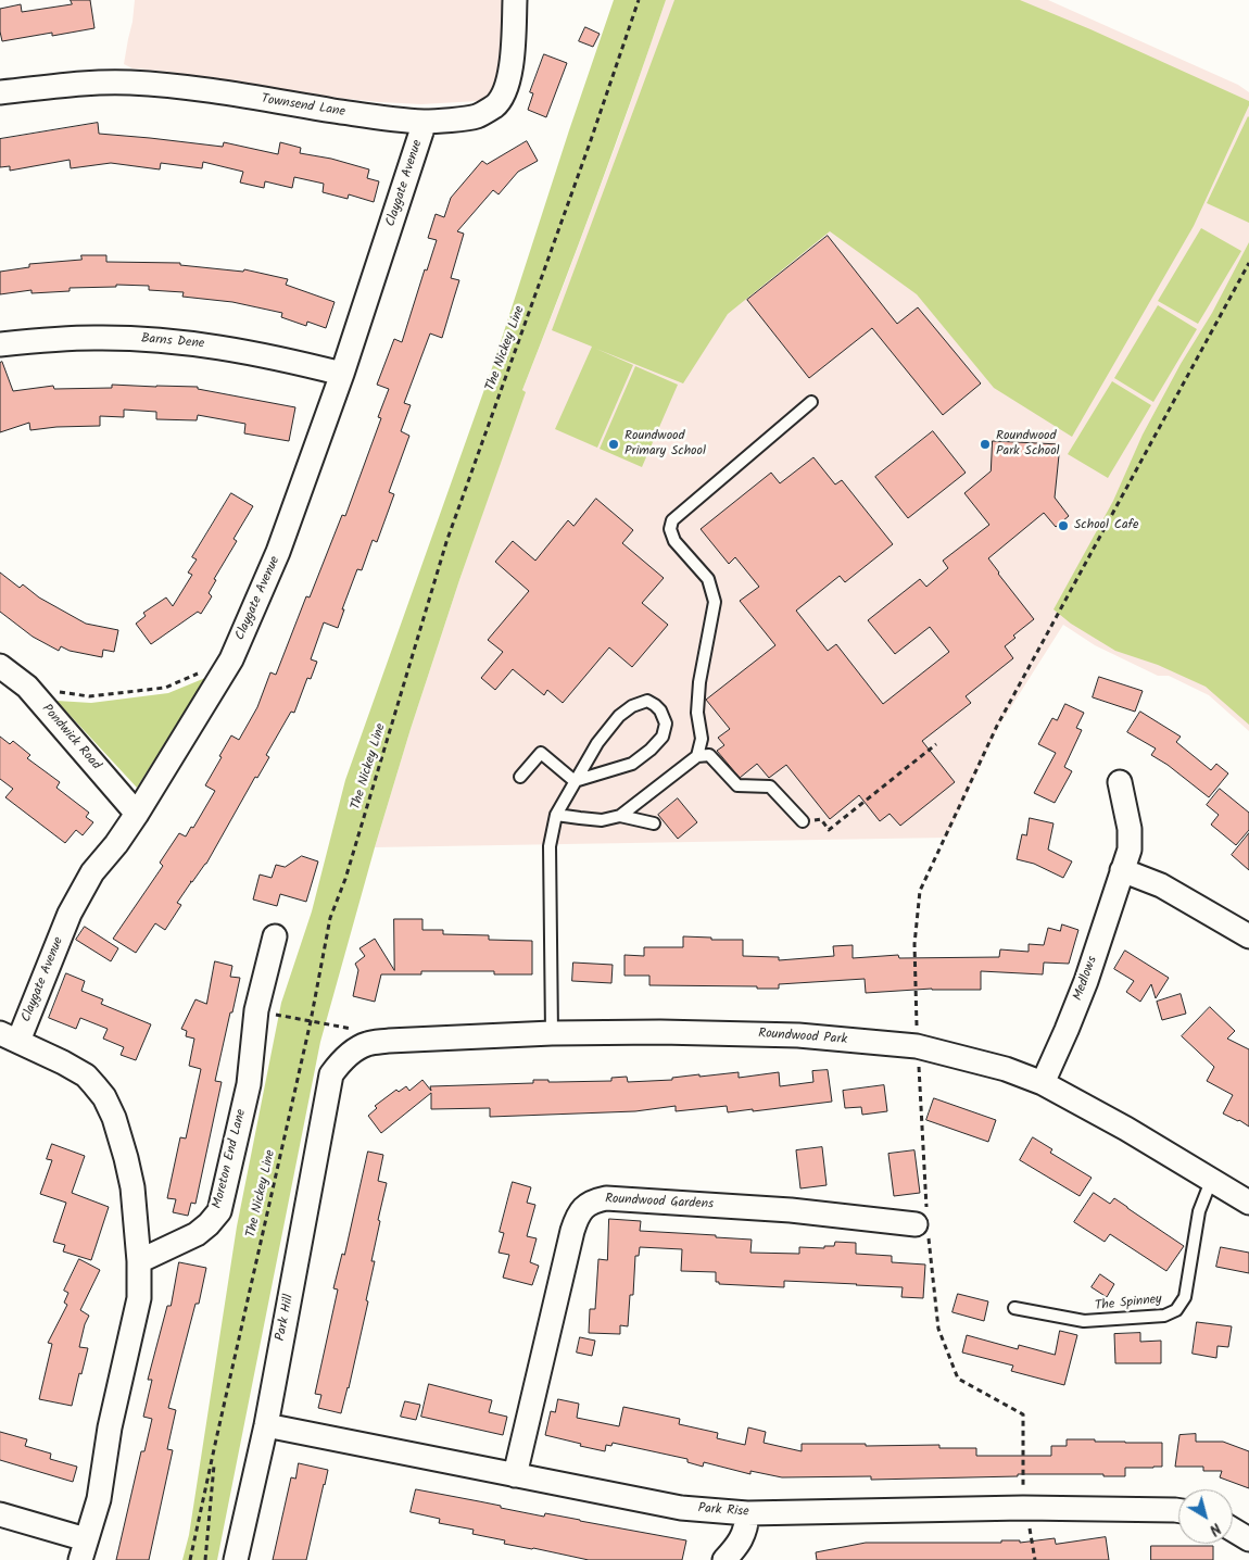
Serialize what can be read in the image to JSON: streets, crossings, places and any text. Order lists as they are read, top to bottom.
{
  "streets": {
    "street": [
      "Townsend Lane",
      "Claygate Avenue",
      "Barns Dene",
      "Pondwick Road",
      "Medlows",
      "Roundwood Park",
      "Moreton End Lane",
      "Roundwood Gardens",
      "Park Hill",
      "Park Rise"
    ],
    "lane": ["The Spinney"],
    "path": ["The Nickey Line"]
  },
  "crossings": [
    ["Townsend Lane", "Claygate Avenue"],
    ["Claygate Avenue", "Barns Dene"],
    ["Claygate Avenue", "Pondwick Road"],
    ["Medlows", "Roundwood Park"],
    ["Roundwood Park", "The Spinney"],
    ["Roundwood Park", "Park Hill"],
    ["Roundwood Gardens", "Park Rise"],
    ["Park Hill", "Park Rise"]
  ],
  "places": ["Roundwood Primary School", "Roundwood Park School", "School Cafe"],
  "north": "bottom right"
}
